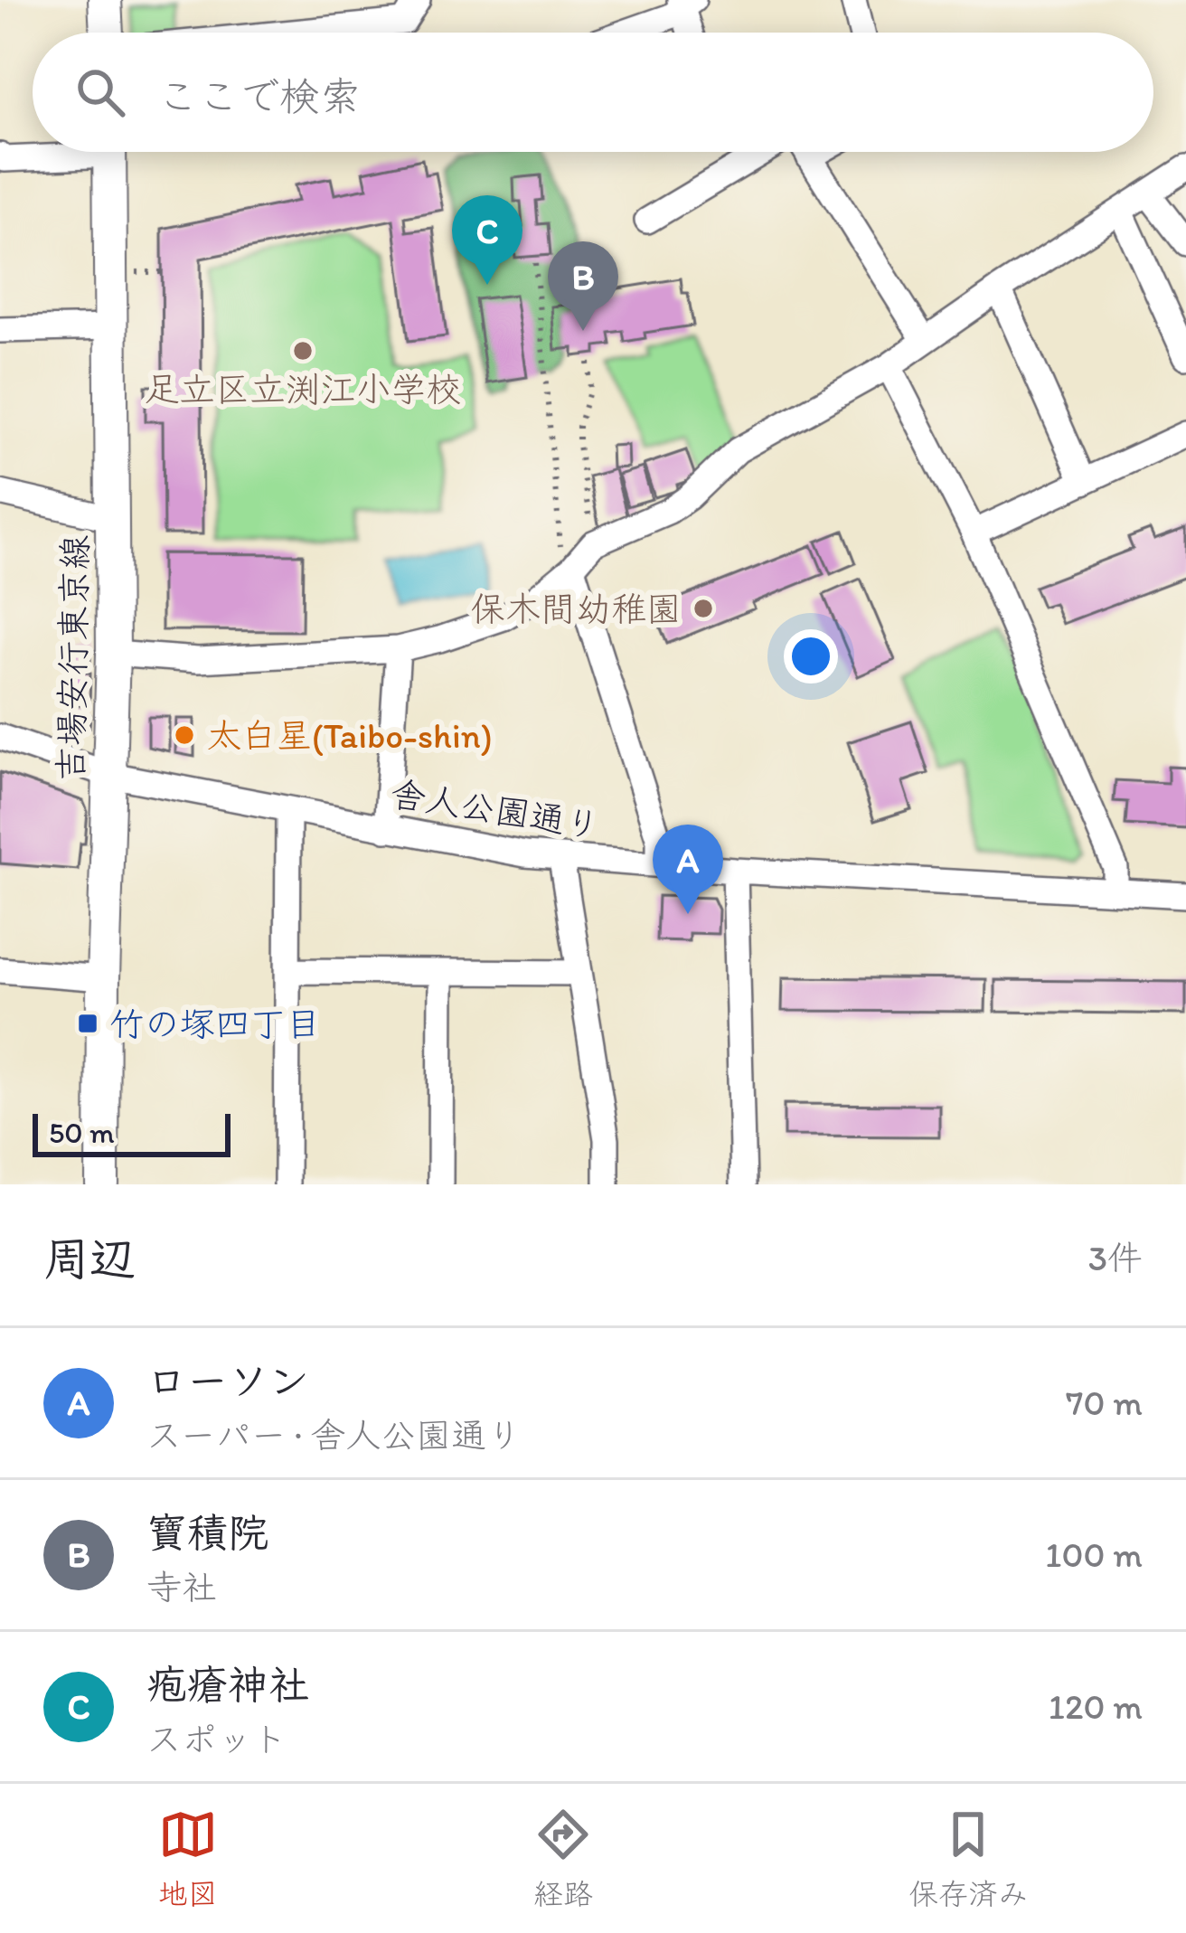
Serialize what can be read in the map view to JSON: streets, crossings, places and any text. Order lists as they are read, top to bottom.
{
  "streets": {
    "main road": ["吉場安行東京線"],
    "street": ["舎人公園通り"]
  },
  "crossings": [
    ["吉場安行東京線", "舎人公園通り"]
  ],
  "places": {
    "other": ["足立区立渕江小学校", "保木間幼稚園", "太白星(Taibo-shin)"],
    "transit": ["竹の塚四丁目"]
  },
  "scale_bar": "50 m",
  "page": {
    "search": "ここで検索",
    "pins": ["C", "B", "A"],
    "scale": "50 m",
    "heading": ["周辺", "3件"],
    "list": [
      {
        "mark": "A",
        "name": "ローソン",
        "note": "スーパー · 舎人公園通り",
        "value": "70 m"
      },
      {
        "mark": "B",
        "name": "寶積院",
        "note": "寺社",
        "value": "100 m"
      },
      {
        "mark": "C",
        "name": "疱瘡神社",
        "note": "スポット",
        "value": "120 m"
      }
    ],
    "nav": ["地図", "経路", "保存済み"]
  }
}
